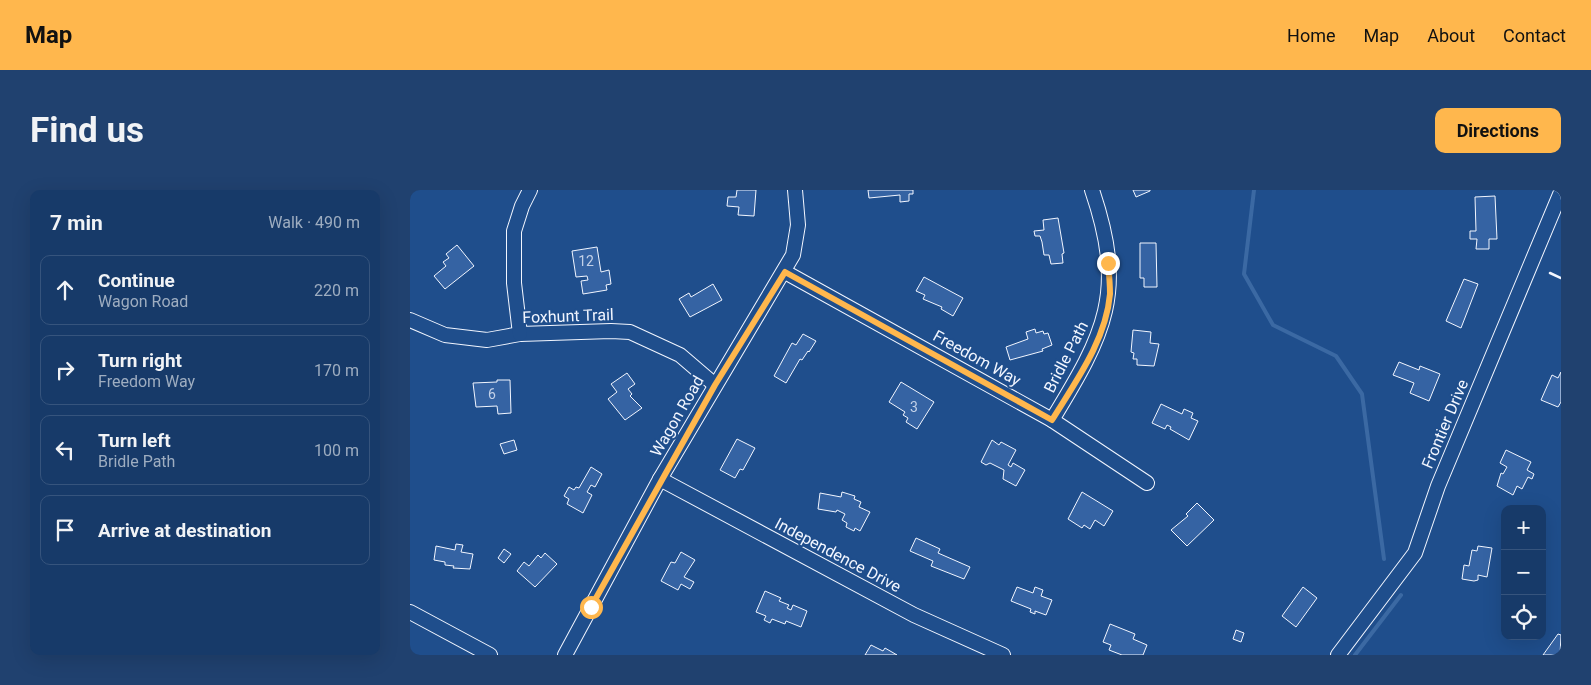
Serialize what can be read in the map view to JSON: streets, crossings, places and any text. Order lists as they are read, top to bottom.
{
  "streets": {
    "street": [
      "Foxhunt Trail",
      "Bridle Path",
      "Freedom Way",
      "Wagon Road",
      "Frontier Drive",
      "Independence Drive"
    ]
  },
  "crossings": [
    ["Foxhunt Trail", "Wagon Road"],
    ["Bridle Path", "Freedom Way"],
    ["Freedom Way", "Wagon Road"],
    ["Wagon Road", "Independence Drive"]
  ],
  "house_numbers": ["12", "6", "3"],
  "page": {
    "header": "Map",
    "nav": [
      "Home",
      "Map",
      "About",
      "Contact"
    ],
    "buttons": "Directions",
    "title": "Find us",
    "heading": ["7 min", "Walk · 490 m"],
    "list": [
      ["Continue", "Wagon Road", "220 m"],
      ["Turn right", "Freedom Way", "170 m"],
      ["Turn left", "Bridle Path", "100 m"],
      "Arrive at destination"
    ],
    "map_buttons": ["+", "−"]
  }
}
